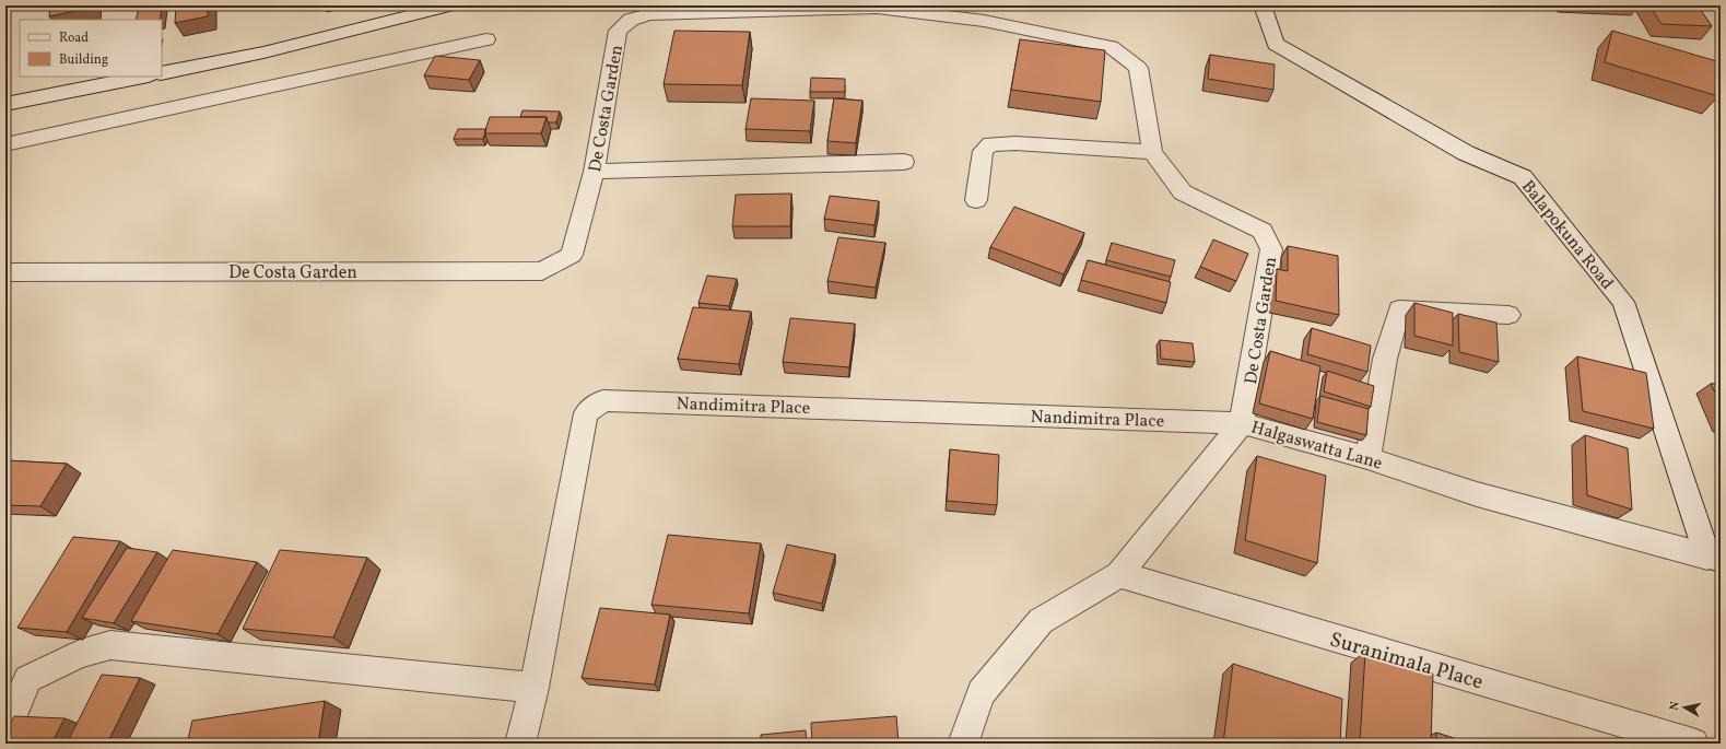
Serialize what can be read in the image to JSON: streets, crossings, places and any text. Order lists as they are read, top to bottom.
{
  "streets": {
    "street": [
      "De Costa Garden",
      "Balapokuna Road",
      "Nandimitra Place",
      "Halgaswatta Lane",
      "Suranimala Place"
    ]
  },
  "crossings": [
    ["De Costa Garden", "Nandimitra Place"],
    ["De Costa Garden", "Halgaswatta Lane"],
    ["Balapokuna Road", "Halgaswatta Lane"],
    ["Nandimitra Place", "Halgaswatta Lane"],
    ["Halgaswatta Lane", "Suranimala Place"]
  ],
  "legend": ["Road", "Building"],
  "north": "left"
}
